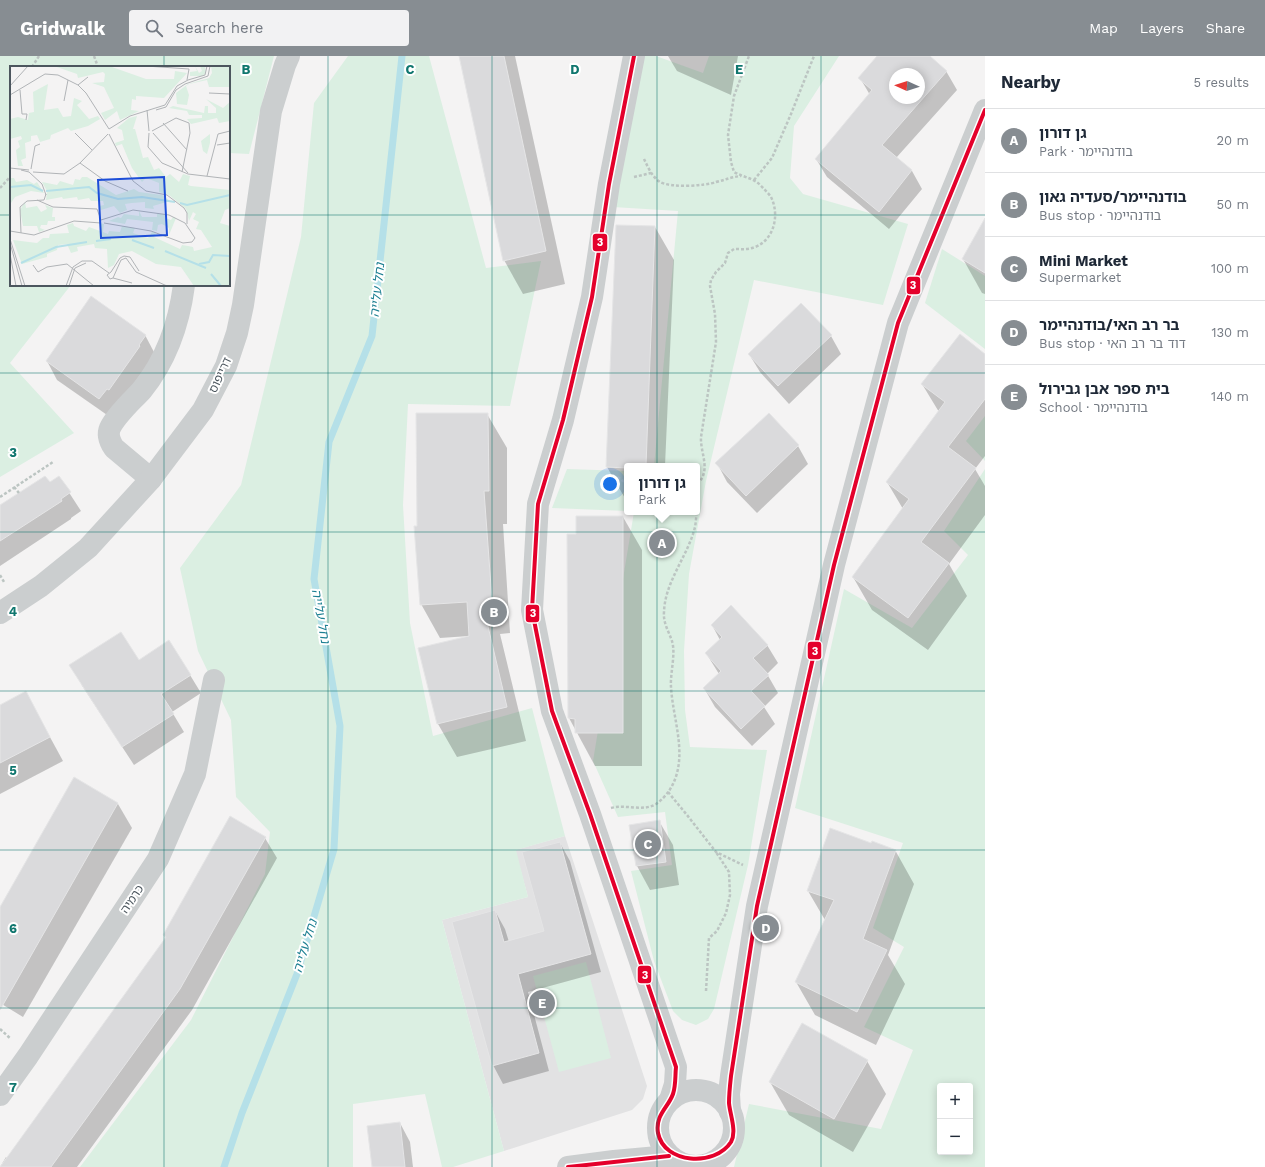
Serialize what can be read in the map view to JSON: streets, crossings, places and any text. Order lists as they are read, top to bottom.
{
  "streets": {
    "street": ["דרייפוס", "כרמיה"]
  },
  "water": ["נחל עלייה"],
  "lines": ["transit line 3"],
  "north": "left",
  "page": {
    "header": "Gridwalk",
    "search": "Search here",
    "nav": ["Map", "Layers", "Share"],
    "heading": ["Nearby", "5 results"],
    "list": [
      {
        "mark": "A",
        "name": "גן דורון",
        "note": "Park · בודנהיימר",
        "value": "20 m"
      },
      {
        "mark": "B",
        "name": "בודנהיימר/סעדיה גאון",
        "note": "Bus stop · בודנהיימר",
        "value": "50 m"
      },
      {
        "mark": "C",
        "name": "Mini Market",
        "note": "Supermarket",
        "value": "100 m"
      },
      {
        "mark": "D",
        "name": "בר רב האי/בודנהיימר",
        "note": "Bus stop · דוד בר רב האי",
        "value": "130 m"
      },
      {
        "mark": "E",
        "name": "בית ספר אבן גבירול",
        "note": "School · בודנהיימר",
        "value": "140 m"
      }
    ],
    "popup": ["גן דורון", "Park"],
    "pins": [
      "A",
      "B",
      "C",
      "D",
      "E"
    ],
    "map_buttons": ["+", "−"]
  },
  "grid": {
    "columns": [
      "B",
      "C",
      "D",
      "E"
    ],
    "rows": [
      "3",
      "4",
      "5",
      "6",
      "7"
    ]
  }
}
